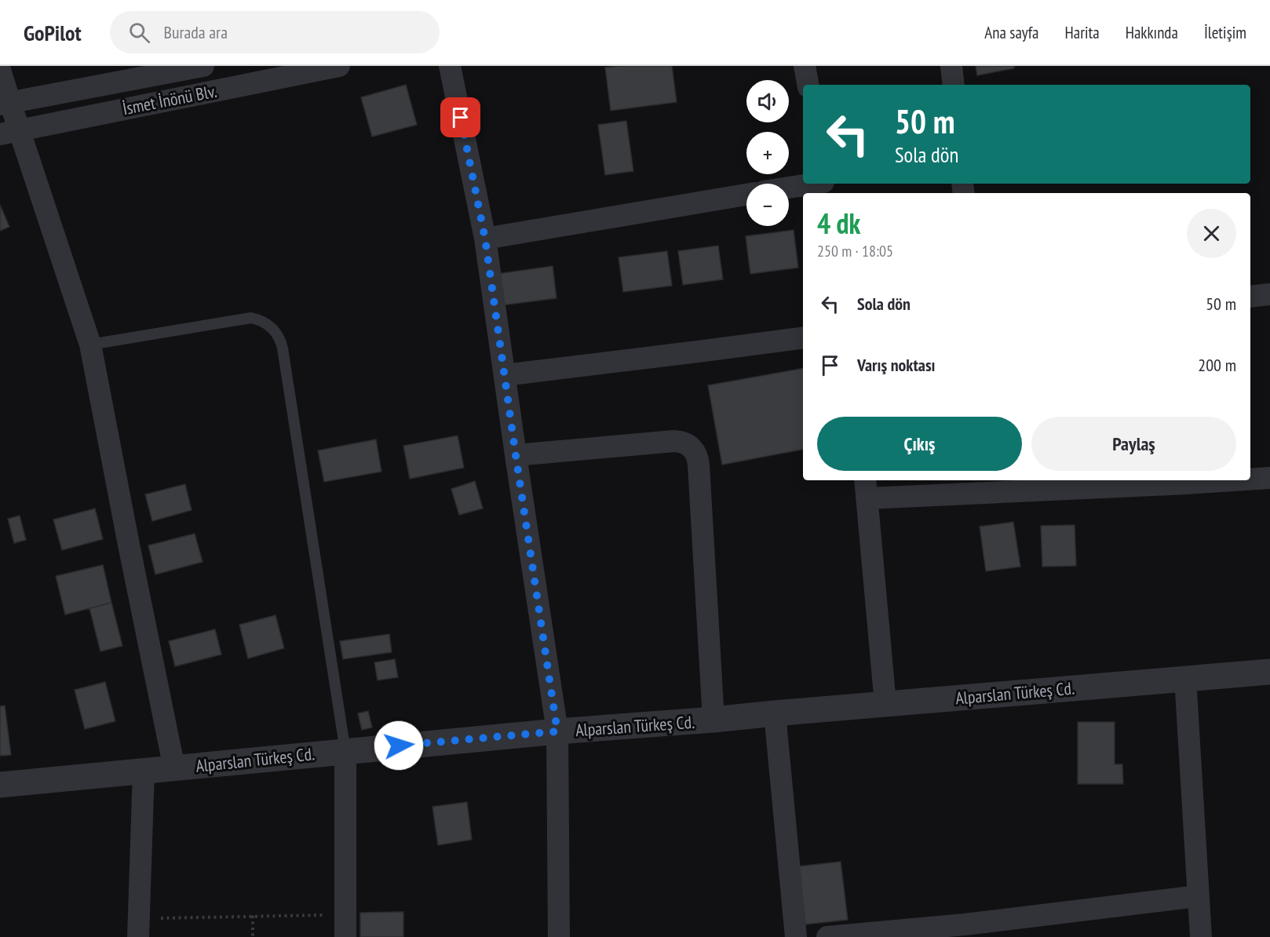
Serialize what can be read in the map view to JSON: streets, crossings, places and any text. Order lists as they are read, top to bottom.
{
  "streets": {
    "street": ["İsmet İnönü Blv.", "Alparslan Türkeş Cd."]
  },
  "page": {
    "header": "GoPilot",
    "search": "Burada ara",
    "nav": [
      "Ana sayfa",
      "Harita",
      "Hakkında",
      "İletişim"
    ],
    "map_buttons": ["+", "−"],
    "turn": ["50 m", "Sola dön"],
    "heading": ["4 dk", "250 m · 18:05"],
    "list": [
      {
        "name": "Sola dön",
        "value": "50 m"
      },
      {
        "name": "Varış noktası",
        "value": "200 m"
      }
    ],
    "buttons": ["Çıkış", "Paylaş"]
  }
}
